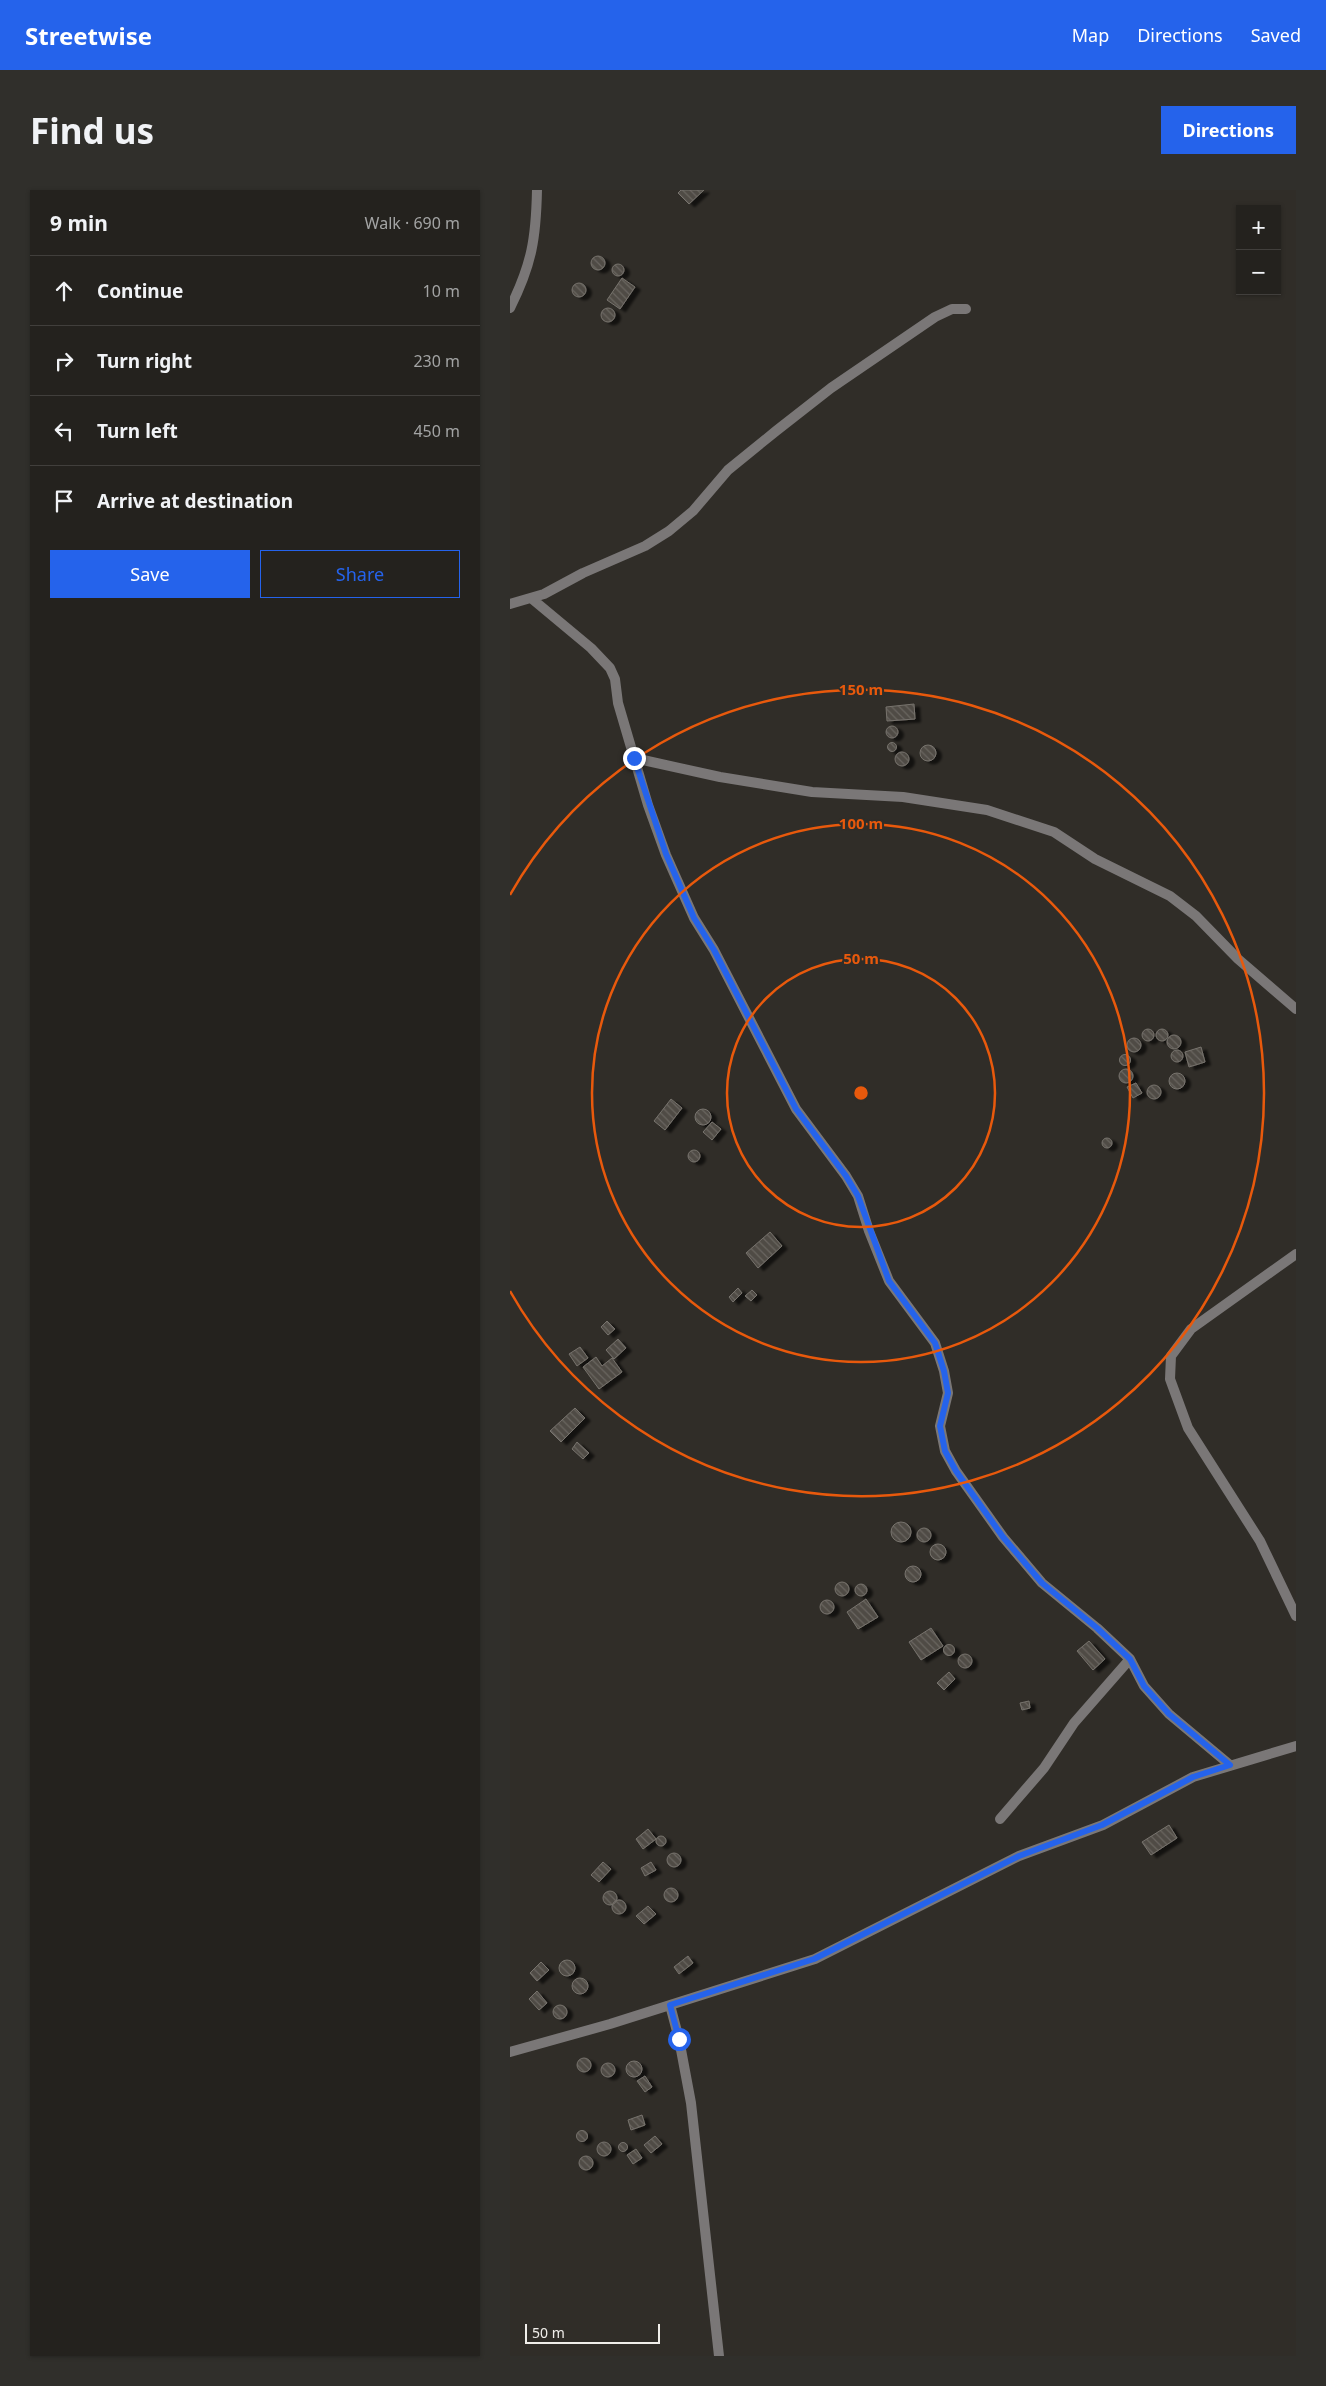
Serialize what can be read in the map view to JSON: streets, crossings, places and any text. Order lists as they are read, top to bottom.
{
  "scale_bar": "50 m",
  "page": {
    "header": "Streetwise",
    "nav": ["Map", "Directions", "Saved"],
    "buttons": [
      "Directions",
      ["Save", "Share"]
    ],
    "title": "Find us",
    "heading": ["9 min", "Walk · 690 m"],
    "map_buttons": ["+", "−"],
    "list": [
      ["Continue", "10 m"],
      ["Turn right", "230 m"],
      ["Turn left", "450 m"],
      "Arrive at destination"
    ],
    "scale": "50 m"
  },
  "rings": ["150 m", "100 m", "50 m"]
}
